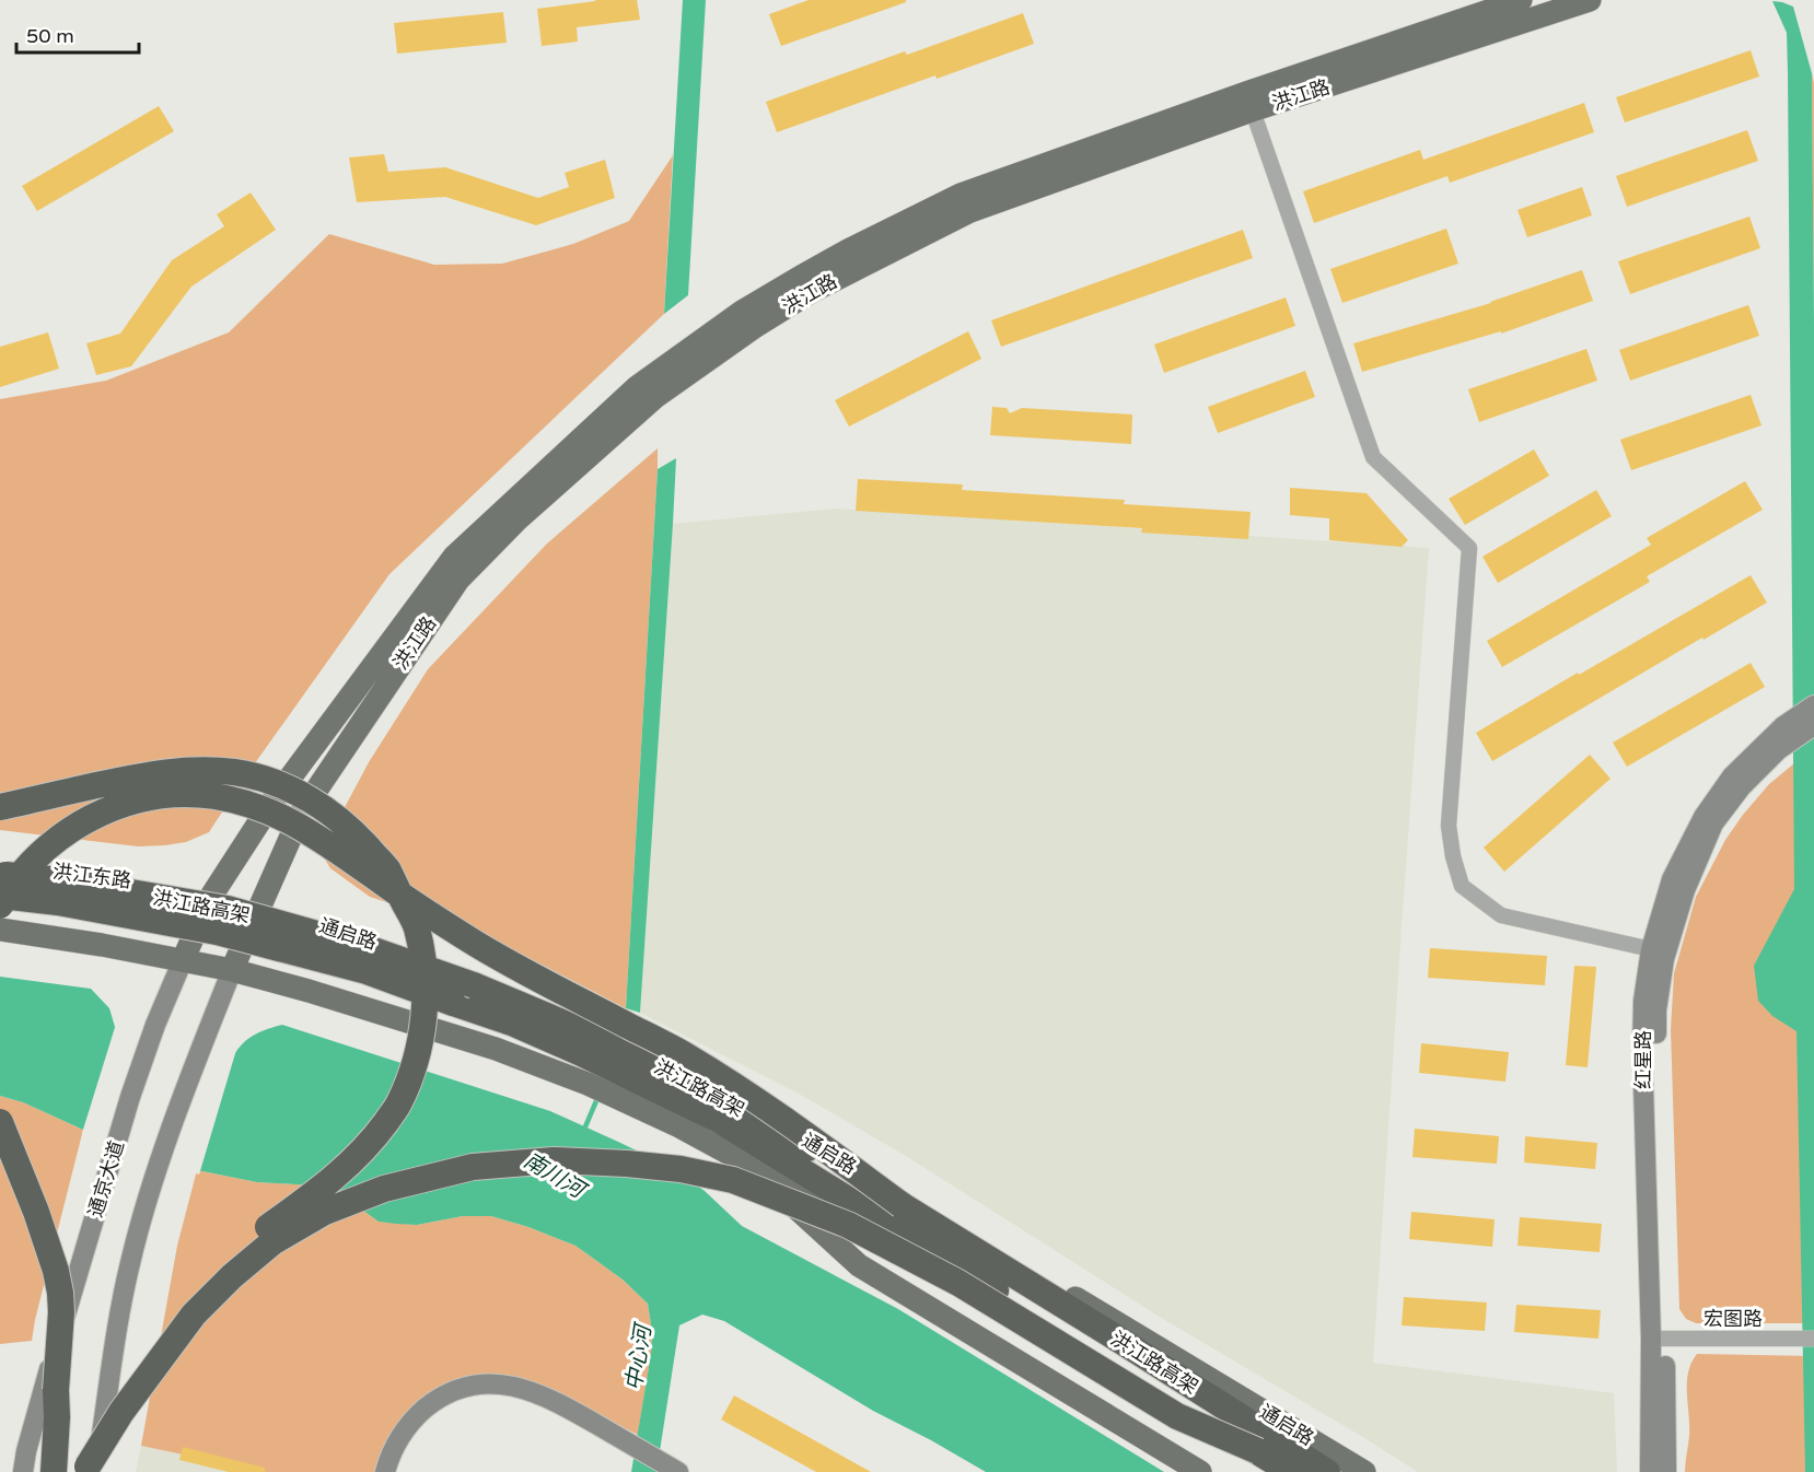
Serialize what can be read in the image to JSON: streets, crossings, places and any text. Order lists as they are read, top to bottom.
{
  "streets": {
    "highway": ["洪江路高架"],
    "main road": [
      "洪江路",
      "洪江东路",
      "通启路",
      "红星路",
      "通京大道"
    ],
    "street": ["宏图路"]
  },
  "crossings": [
    ["洪江路", "洪江东路"],
    ["洪江路", "通启路"],
    ["洪江路", "通京大道"],
    ["洪江东路", "通启路"],
    ["洪江东路", "通京大道"],
    ["红星路", "宏图路"]
  ],
  "water": ["南川河", "中心河"],
  "scale_bar": "50 m"
}
